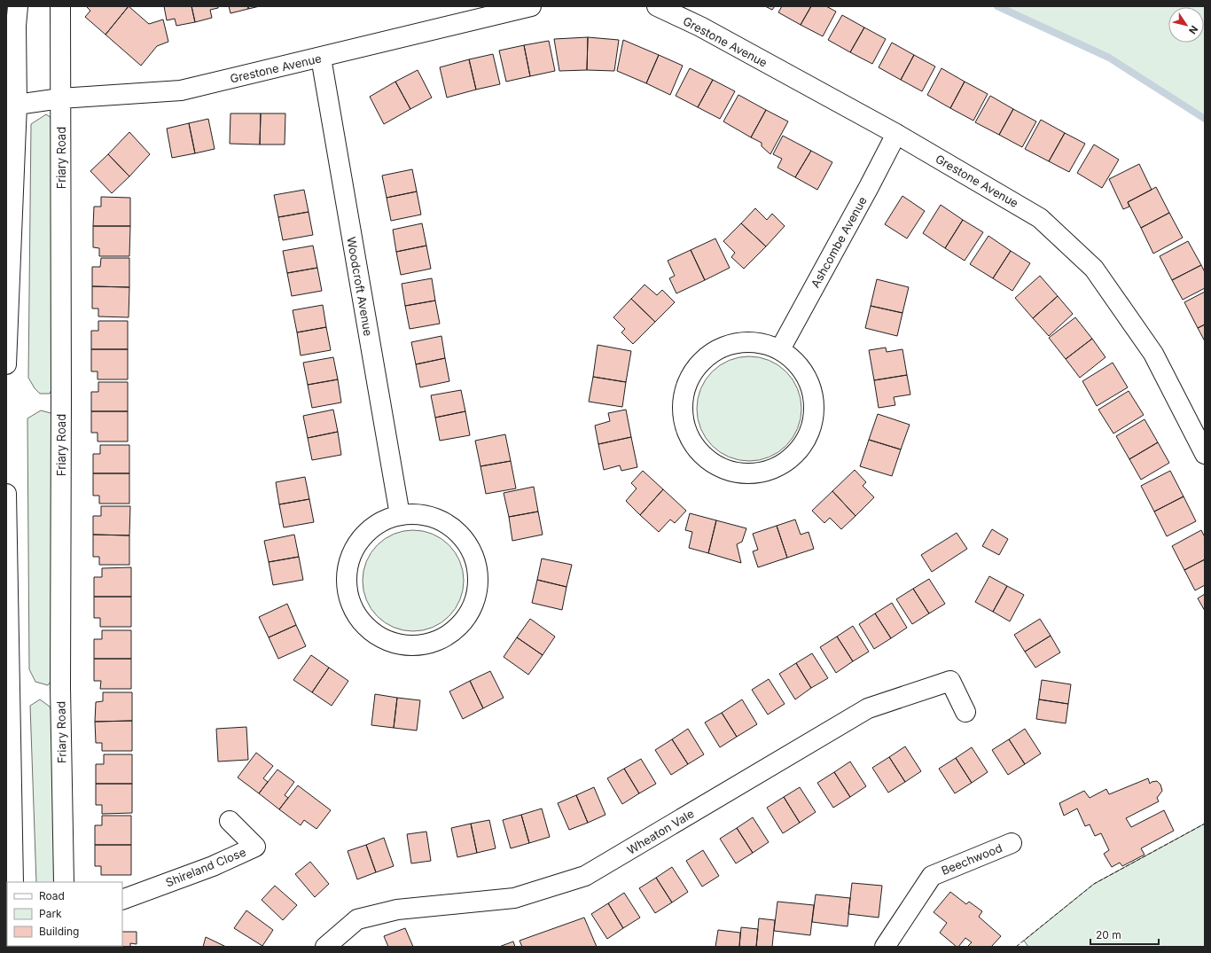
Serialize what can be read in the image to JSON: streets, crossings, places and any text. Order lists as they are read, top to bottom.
{
  "streets": {
    "street": [
      "Grestone Avenue",
      "Friary Road",
      "Ashcombe Avenue",
      "Woodcroft Avenue",
      "Wheaton Vale",
      "Beechwood",
      "Shireland Close"
    ]
  },
  "crossings": [
    ["Grestone Avenue", "Friary Road"],
    ["Grestone Avenue", "Ashcombe Avenue"],
    ["Grestone Avenue", "Woodcroft Avenue"]
  ],
  "legend": ["Road", "Park", "Building"],
  "scale_bar": "20 m",
  "north": "bottom right"
}
